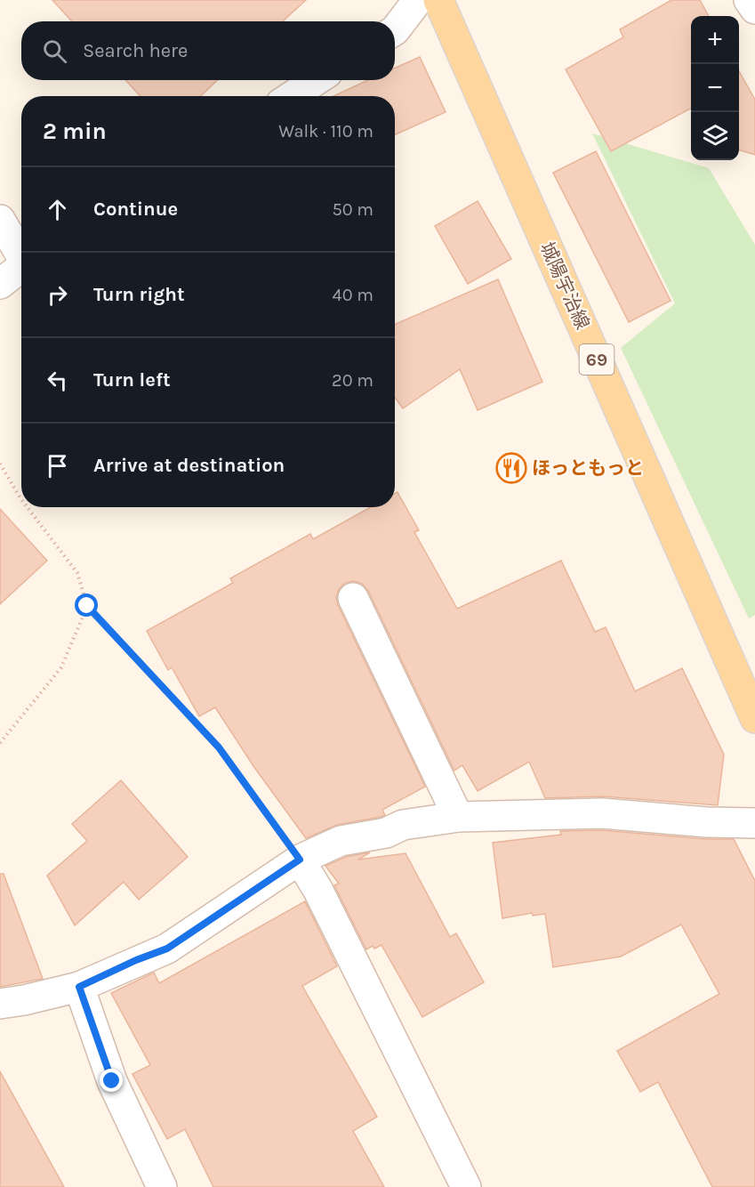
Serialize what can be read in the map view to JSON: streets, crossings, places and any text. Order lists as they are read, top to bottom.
{
  "streets": {
    "main road": ["城陽宇治線", "69"]
  },
  "places": {
    "restaurant": ["ほっともっと"]
  },
  "page": {
    "map_buttons": ["+", "−"],
    "search": "Search here",
    "heading": ["2 min", "Walk · 110 m"],
    "list": [
      ["Continue", "50 m"],
      ["Turn right", "40 m"],
      ["Turn left", "20 m"],
      "Arrive at destination"
    ]
  }
}
